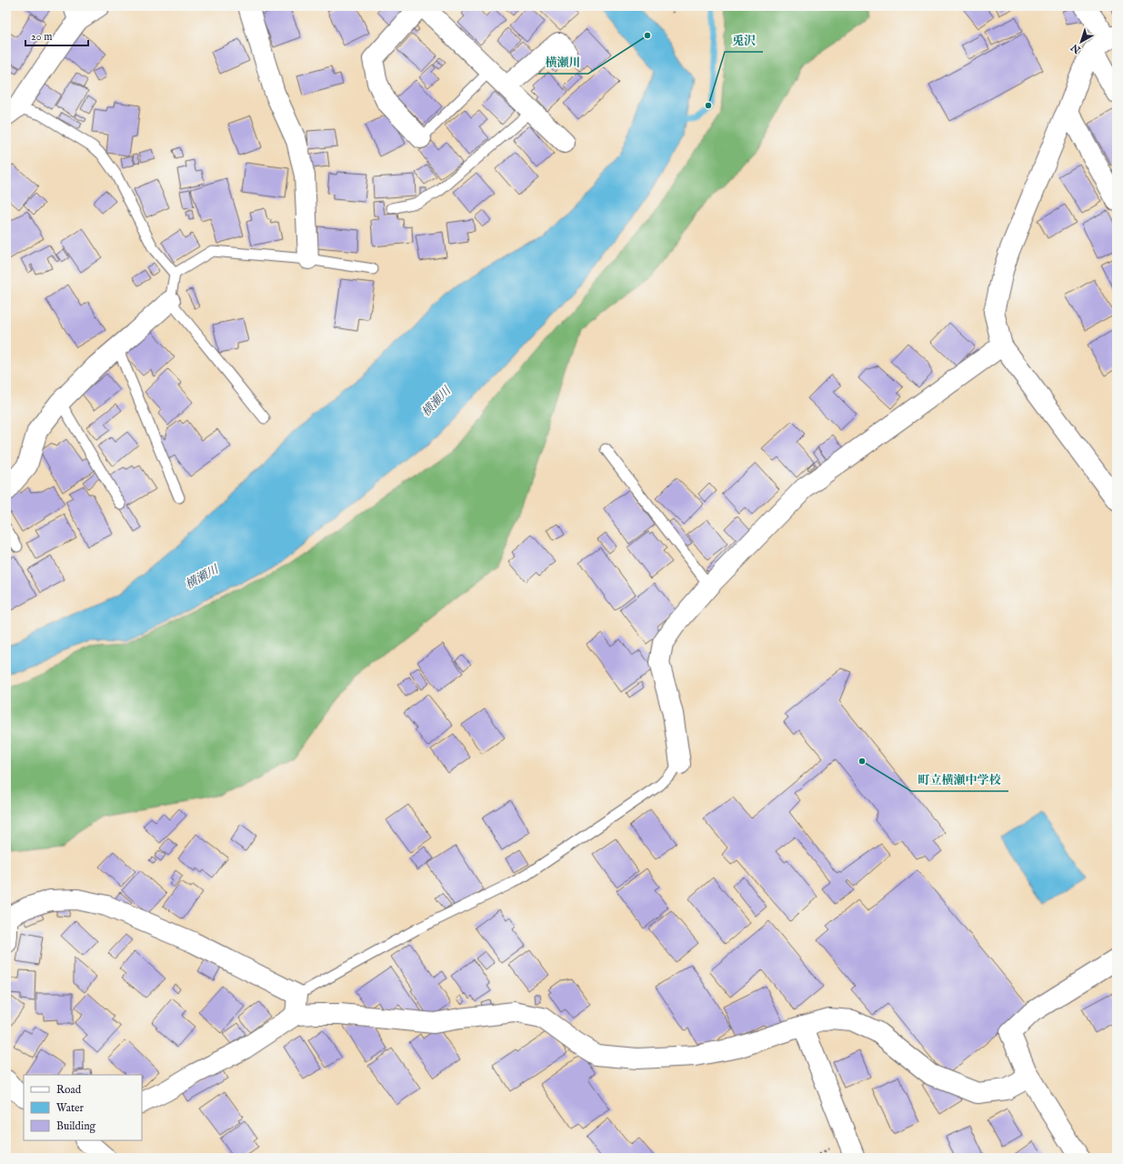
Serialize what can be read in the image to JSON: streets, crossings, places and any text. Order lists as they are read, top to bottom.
{
  "water": ["横瀬川"],
  "places": ["横瀬川", "兎沢", "町立横瀬中学校"],
  "legend": ["Road", "Water", "Building"],
  "scale_bar": "20 m",
  "north": "bottom left"
}
